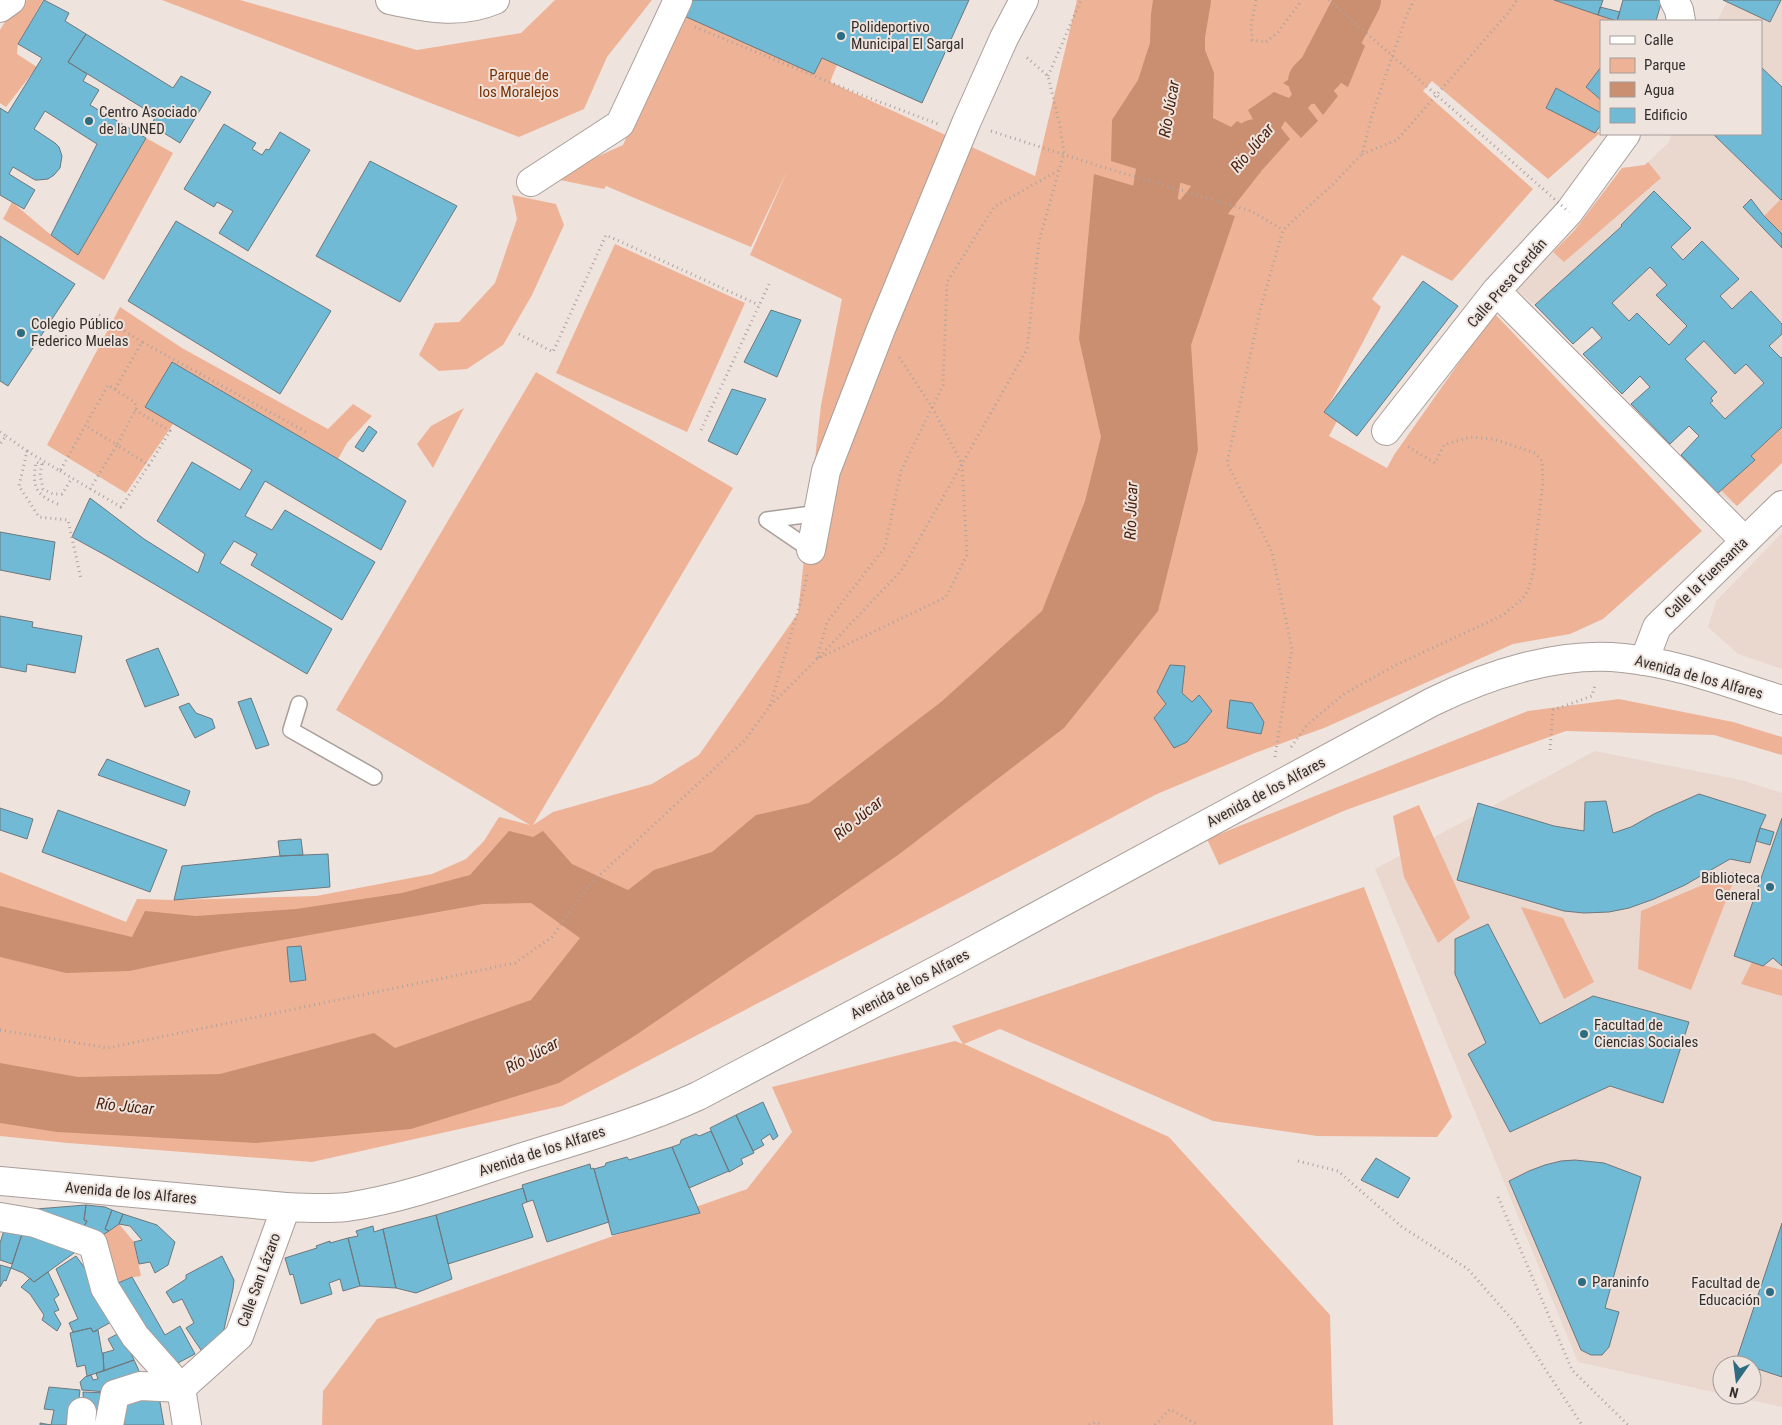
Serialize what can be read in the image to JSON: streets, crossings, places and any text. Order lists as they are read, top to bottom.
{
  "streets": {
    "street": [
      "Calle Presa Cerdán",
      "Calle la Fuensanta",
      "Avenida de los Alfares",
      "Calle San Lázaro"
    ]
  },
  "crossings": [
    ["Calle la Fuensanta", "Avenida de los Alfares"],
    ["Avenida de los Alfares", "Calle San Lázaro"]
  ],
  "water": ["Río Júcar", "Rio Júcar"],
  "parks": ["Parque de los Moralejos"],
  "places": [
    "Polideportivo Municipal El Sargal",
    "Centro Asociado de la UNED",
    "Colegio Público Federico Muelas",
    "Biblioteca General",
    "Facultad de Ciencias Sociales",
    "Paraninfo",
    "Facultad de Educación"
  ],
  "legend": [
    "Calle",
    "Parque",
    "Agua",
    "Edificio"
  ],
  "north": "bottom"
}
